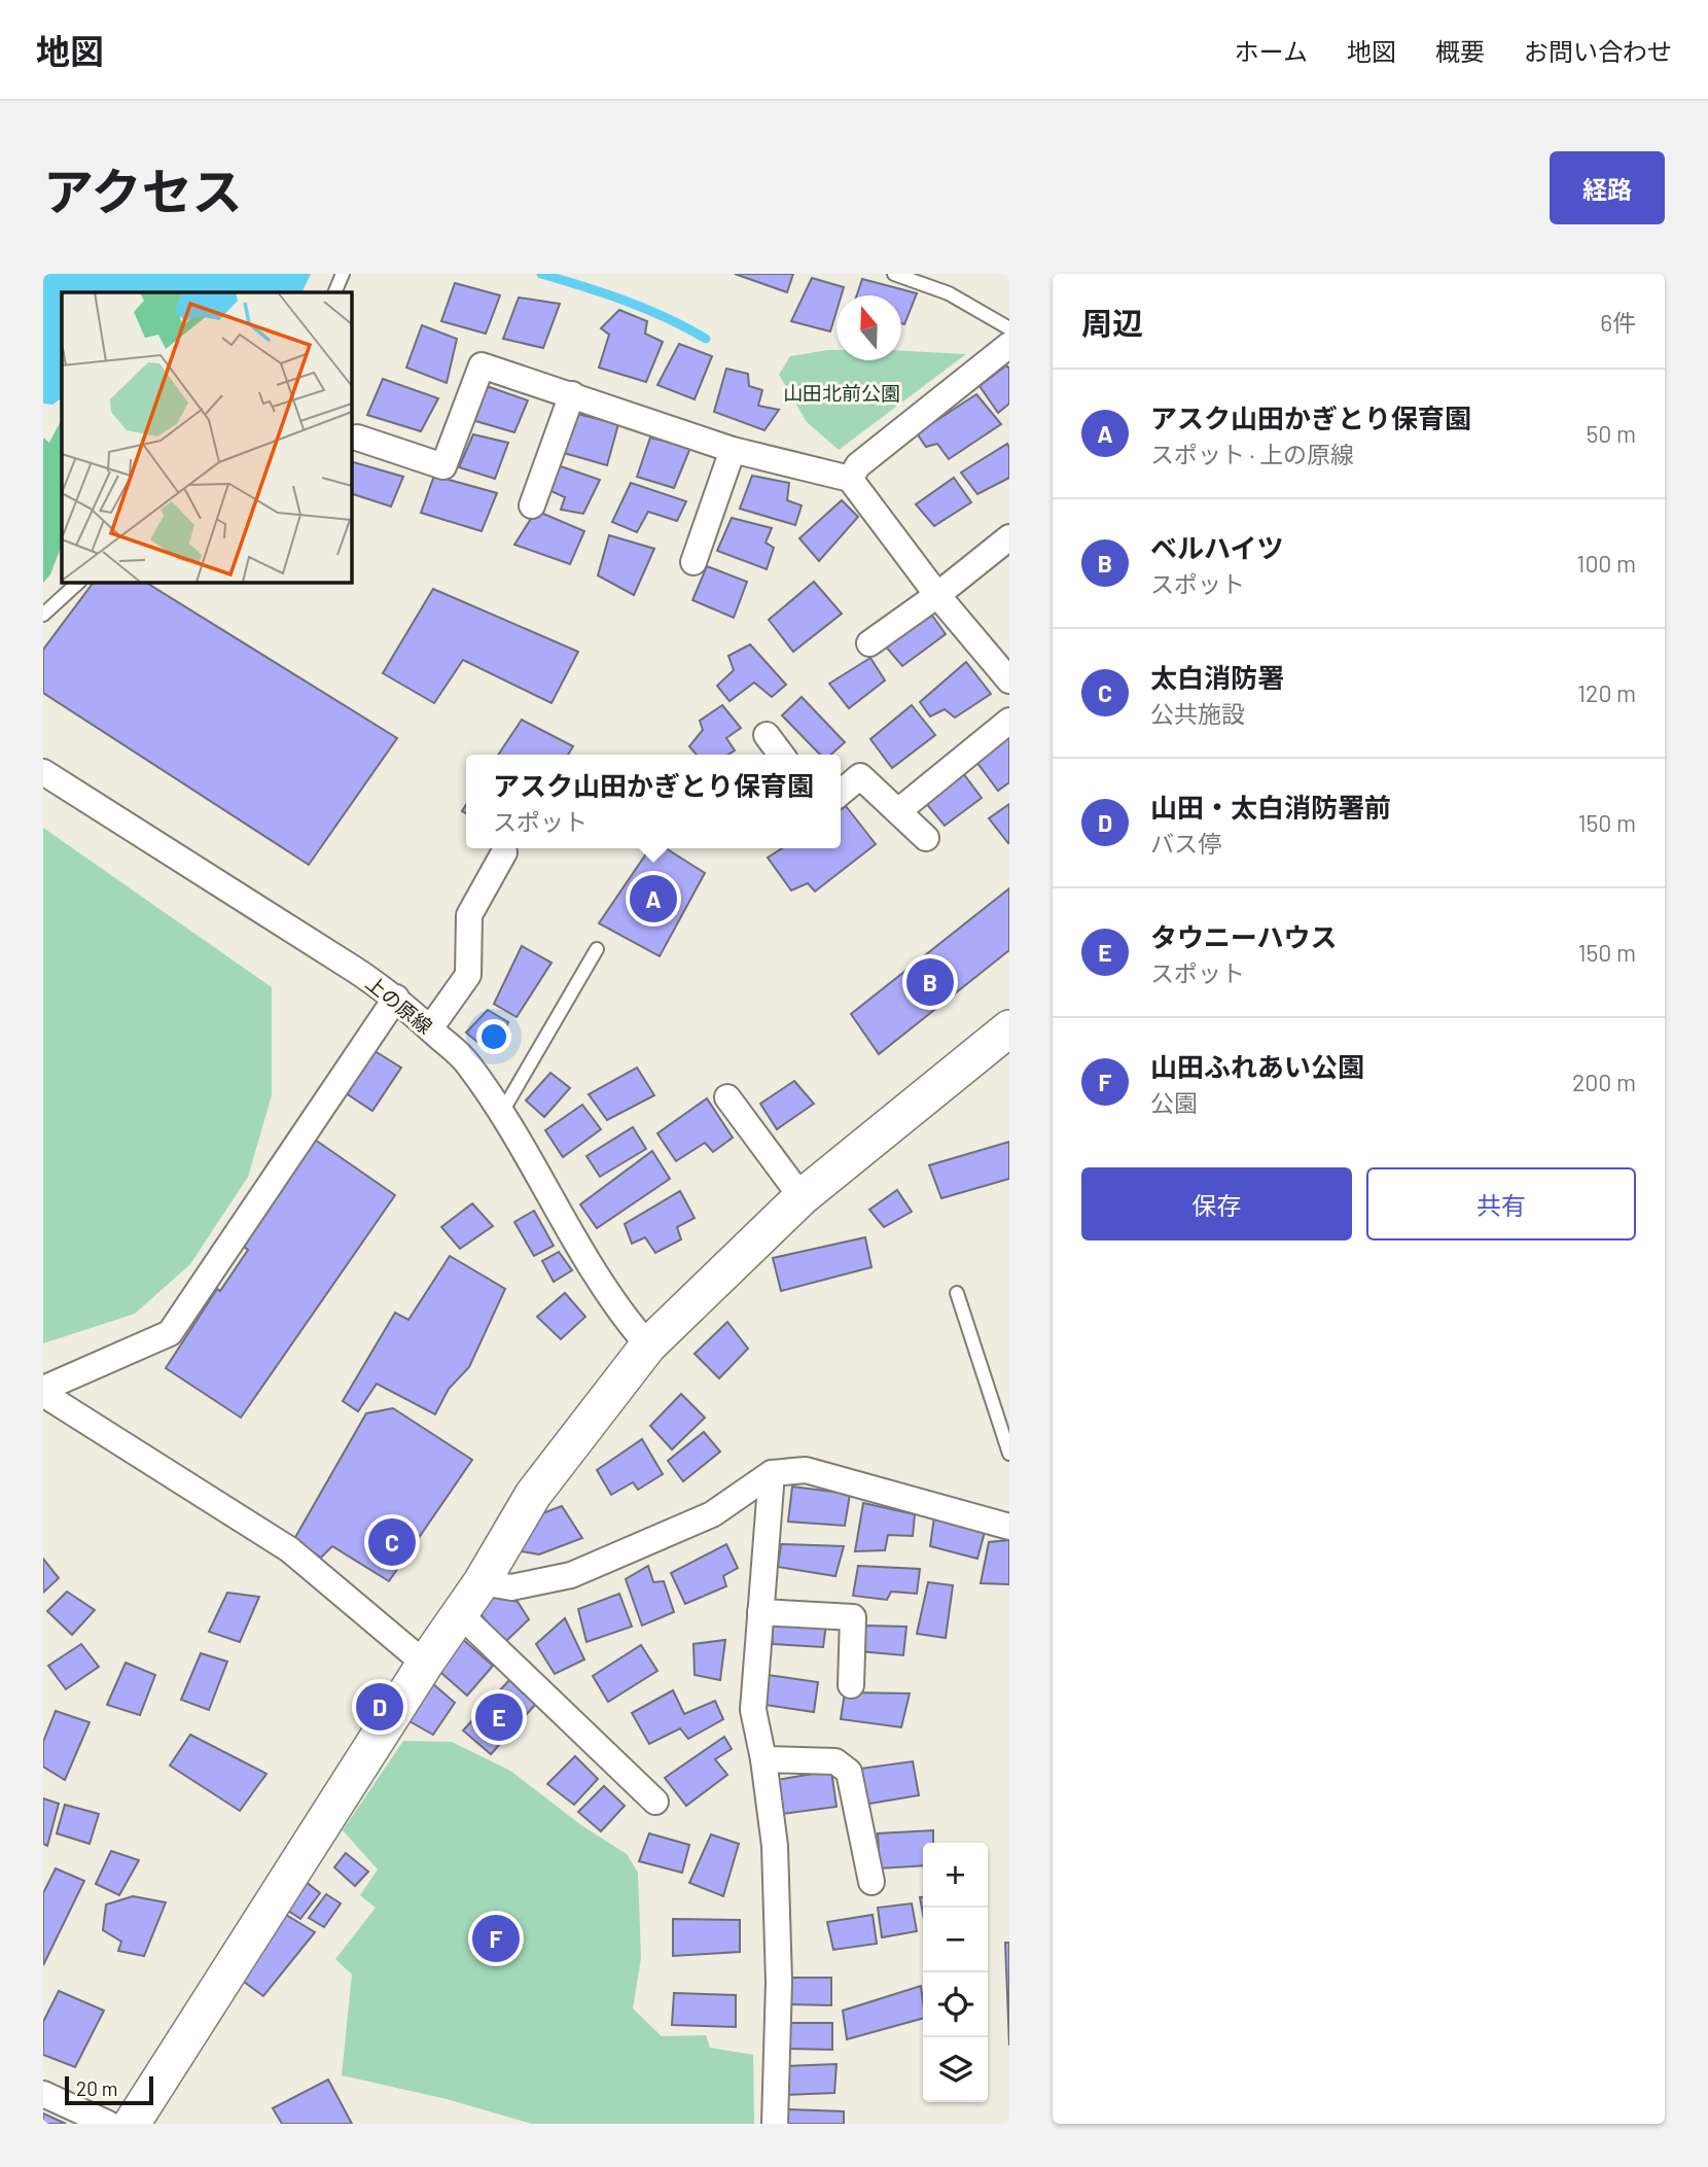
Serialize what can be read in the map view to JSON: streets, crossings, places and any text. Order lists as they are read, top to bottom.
{
  "streets": {
    "street": ["上の原線"]
  },
  "parks": ["山田北前公園"],
  "scale_bar": "20 m",
  "north": "top",
  "page": {
    "header": "地図",
    "nav": [
      "ホーム",
      "地図",
      "概要",
      "お問い合わせ"
    ],
    "title": "アクセス",
    "buttons": [
      "経路",
      ["保存", "共有"]
    ],
    "heading": ["周辺", "6件"],
    "list": [
      {
        "mark": "A",
        "name": "アスク山田かぎとり保育園",
        "note": "スポット · 上の原線",
        "value": "50 m"
      },
      {
        "mark": "B",
        "name": "ベルハイツ",
        "note": "スポット",
        "value": "100 m"
      },
      {
        "mark": "C",
        "name": "太白消防署",
        "note": "公共施設",
        "value": "120 m"
      },
      {
        "mark": "D",
        "name": "山田・太白消防署前",
        "note": "バス停",
        "value": "150 m"
      },
      {
        "mark": "E",
        "name": "タウニーハウス",
        "note": "スポット",
        "value": "150 m"
      },
      {
        "mark": "F",
        "name": "山田ふれあい公園",
        "note": "公園",
        "value": "200 m"
      }
    ],
    "popup": ["アスク山田かぎとり保育園", "スポット"],
    "pins": [
      "A",
      "B",
      "C",
      "D",
      "E",
      "F"
    ],
    "map_buttons": ["+", "−"],
    "scale": "20 m"
  }
}
